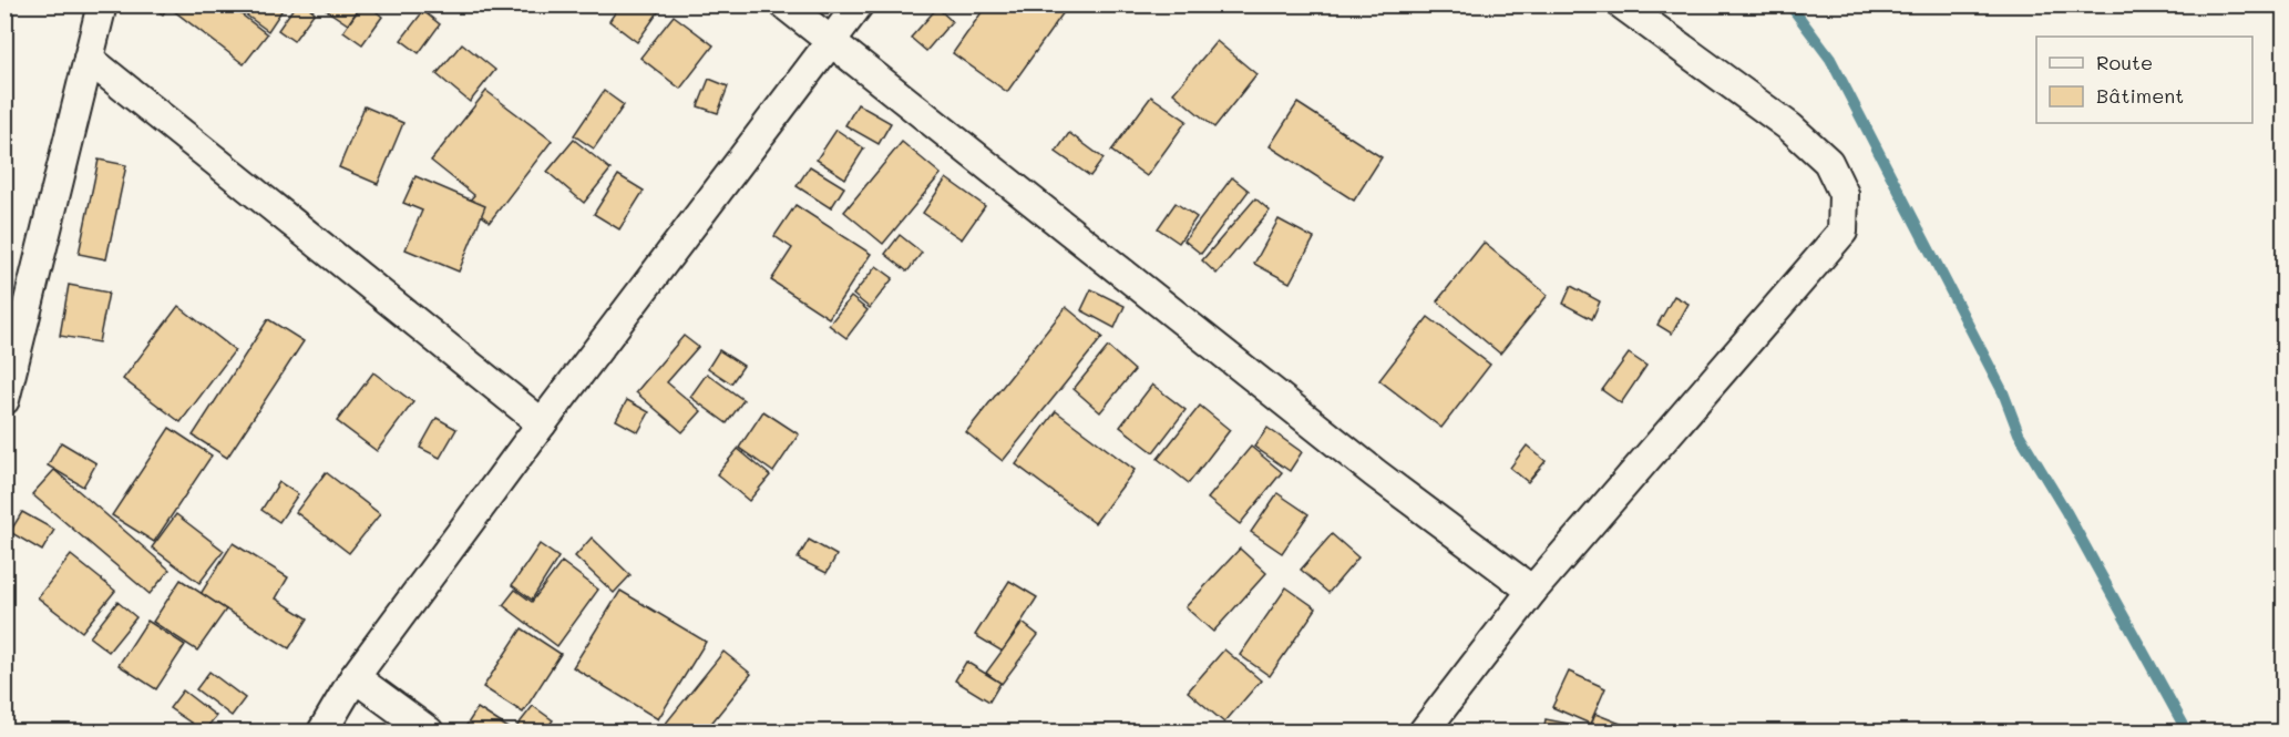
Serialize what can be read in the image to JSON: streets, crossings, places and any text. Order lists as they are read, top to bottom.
{
  "legend": ["Route", "Bâtiment"]
}
